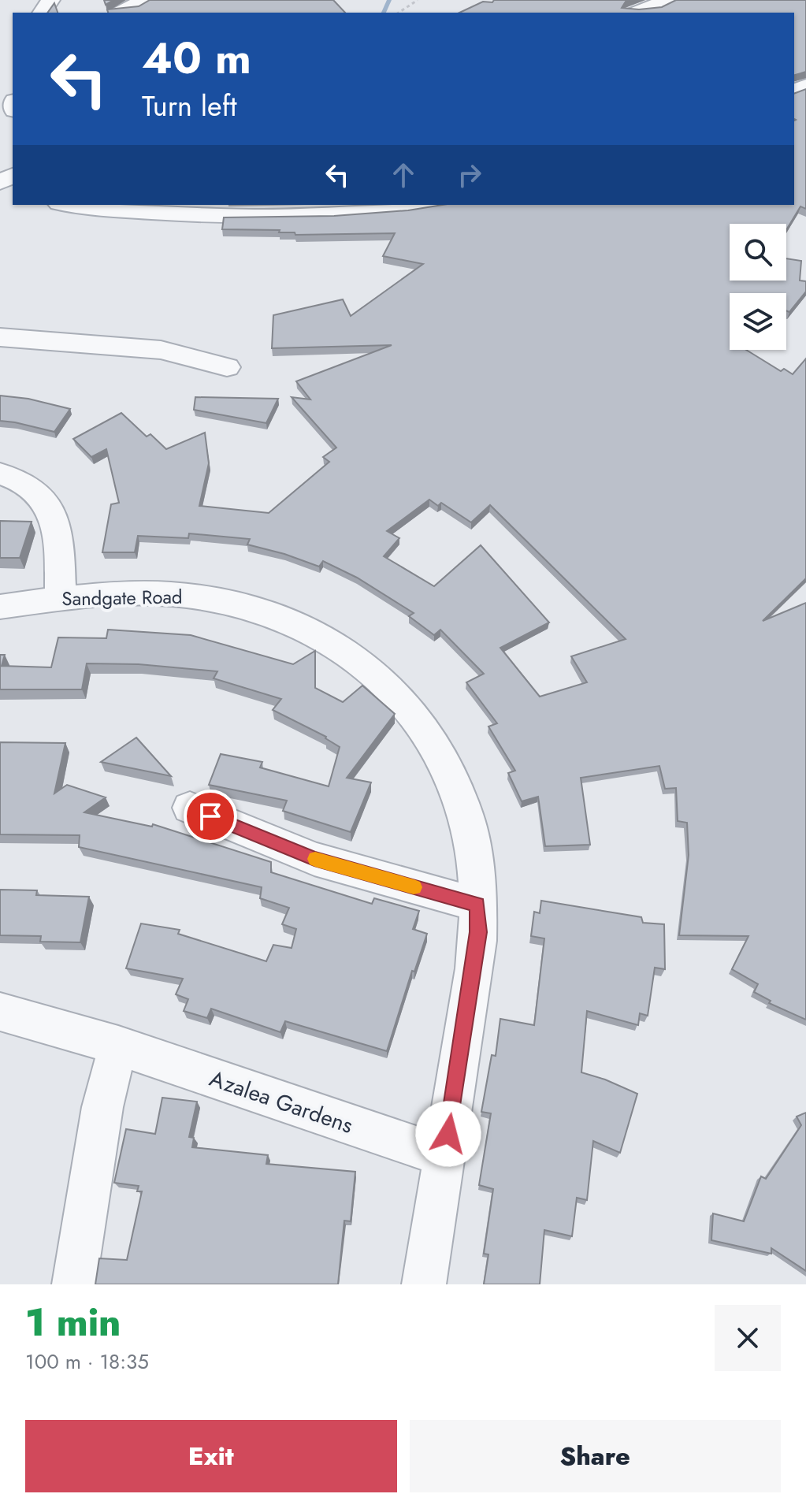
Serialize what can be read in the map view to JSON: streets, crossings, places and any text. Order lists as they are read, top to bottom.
{
  "streets": {
    "street": ["Sandgate Road", "Azalea Gardens"]
  },
  "crossings": [
    ["Sandgate Road", "Azalea Gardens"]
  ],
  "page": {
    "turn": ["40 m", "Turn left"],
    "heading": ["1 min", "100 m · 18:35"],
    "buttons": ["Exit", "Share"]
  }
}
